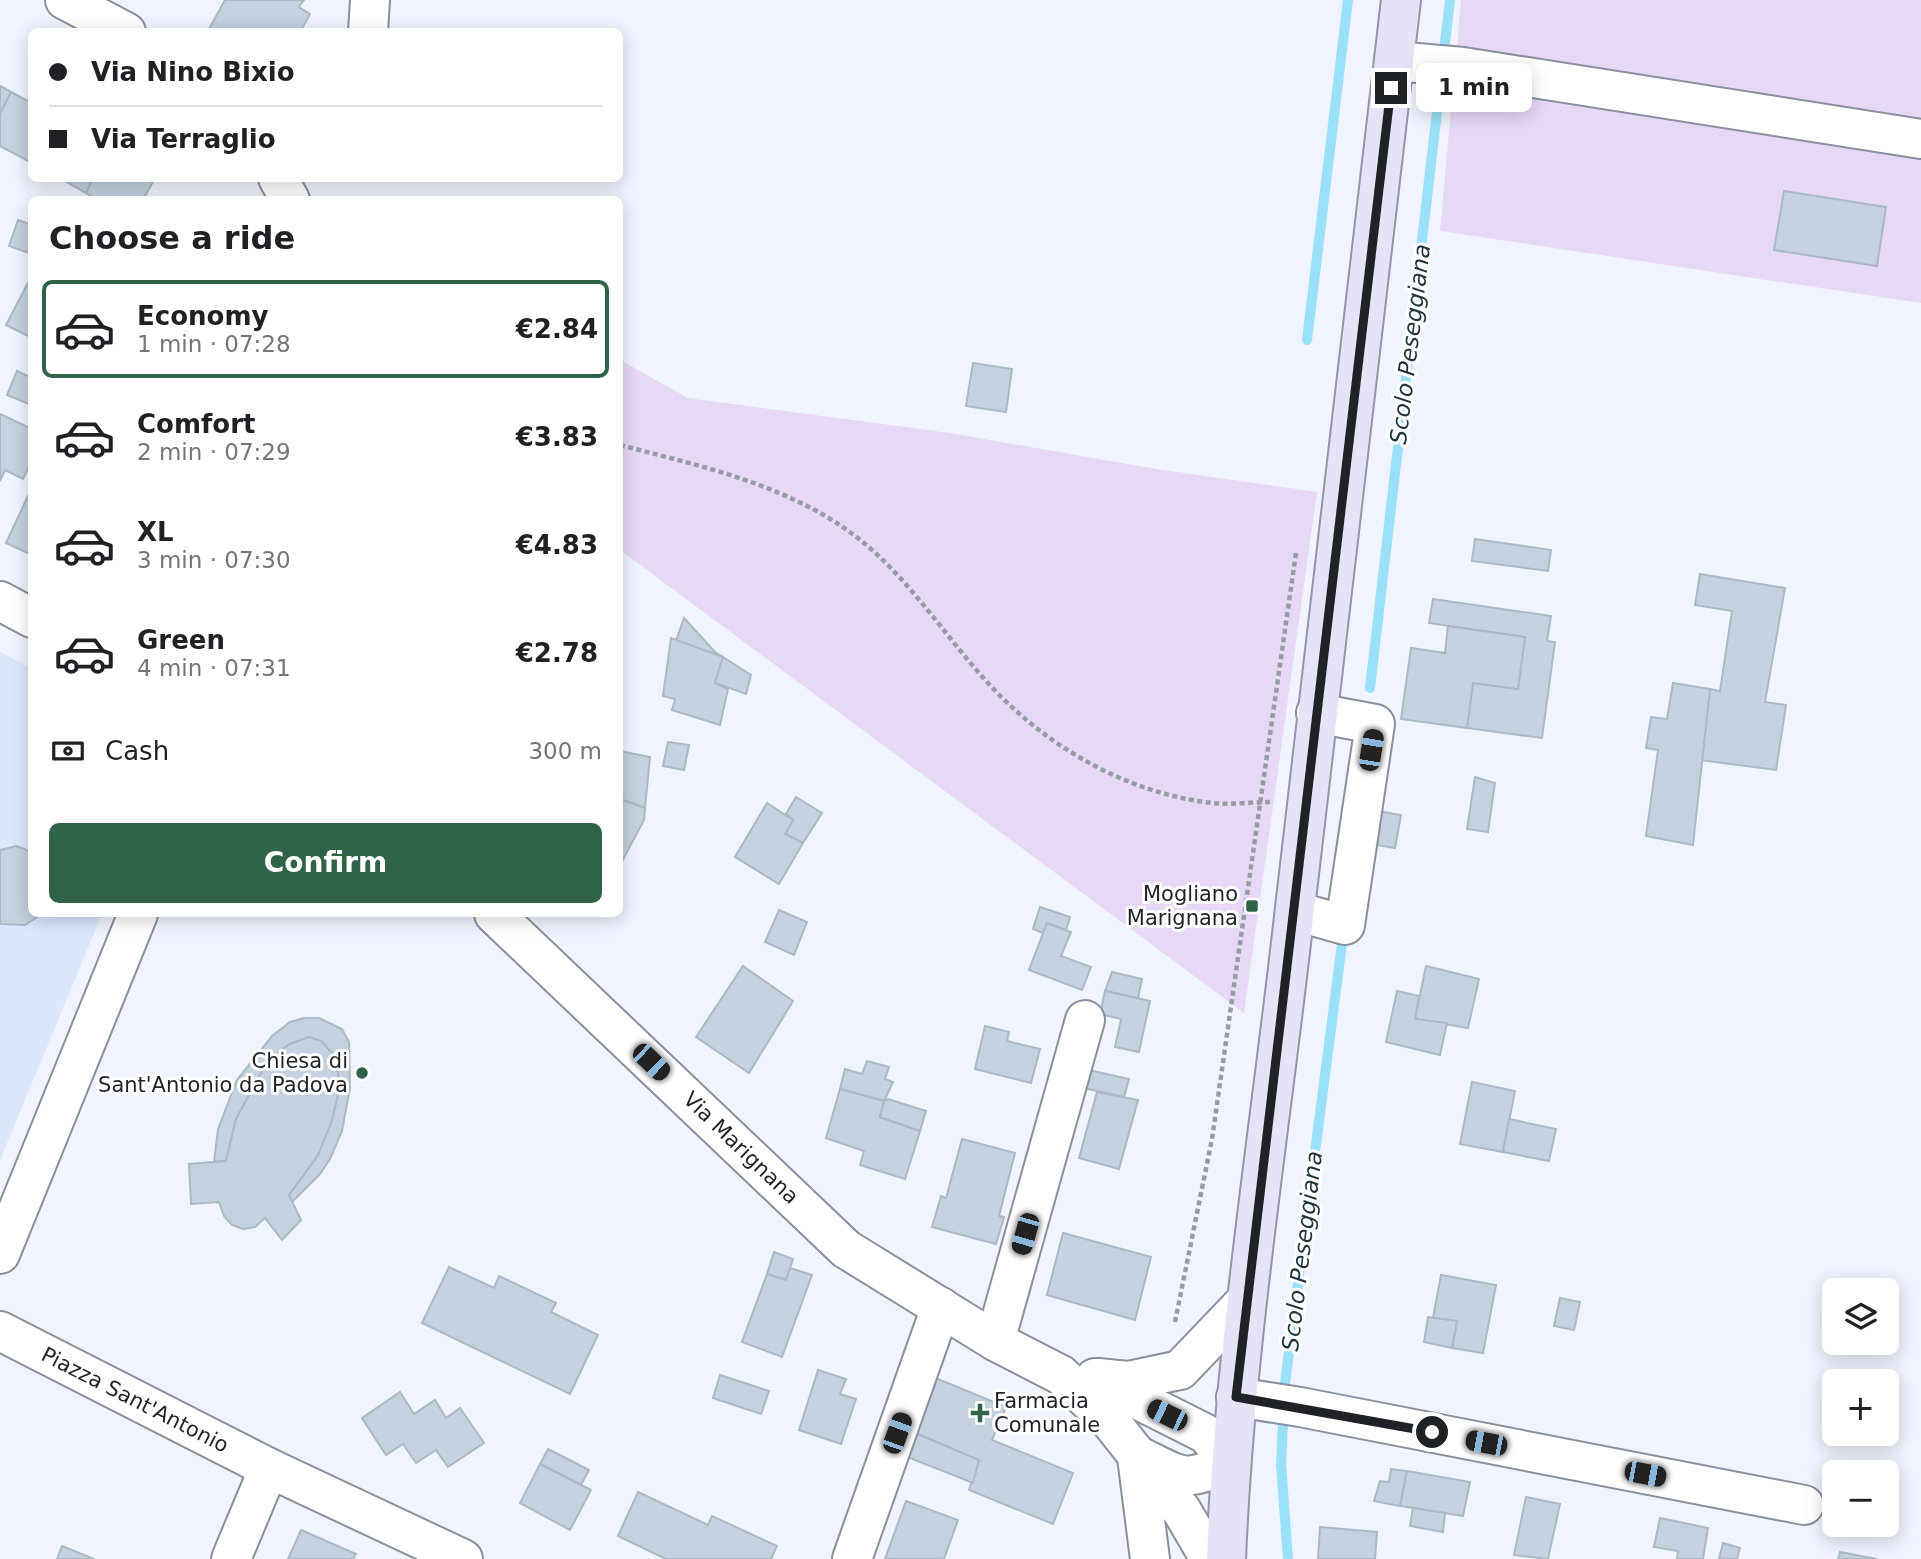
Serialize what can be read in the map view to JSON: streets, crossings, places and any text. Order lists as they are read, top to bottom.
{
  "streets": {
    "street": ["Via Marignana", "Piazza Sant'Antonio"]
  },
  "water": ["Scolo Peseggiana"],
  "places": {
    "transit": ["Mogliano Marignana"],
    "other": ["Chiesa di Sant'Antonio da Padova"],
    "health": ["Farmacia Comunale"]
  },
  "page": {
    "banner": ["Via Nino Bixio", "Via Terraglio"],
    "bubble": "1 min",
    "heading": "Choose a ride",
    "list": [
      {
        "name": "Economy",
        "note": "1 min · 07:28",
        "value": "€2.84"
      },
      {
        "name": "Comfort",
        "note": "2 min · 07:29",
        "value": "€3.83"
      },
      {
        "name": "XL",
        "note": "3 min · 07:30",
        "value": "€4.83"
      },
      {
        "name": "Green",
        "note": "4 min · 07:31",
        "value": "€2.78"
      }
    ],
    "pay": ["Cash", "300 m"],
    "buttons": "Confirm",
    "map_buttons": ["+", "−"]
  }
}
